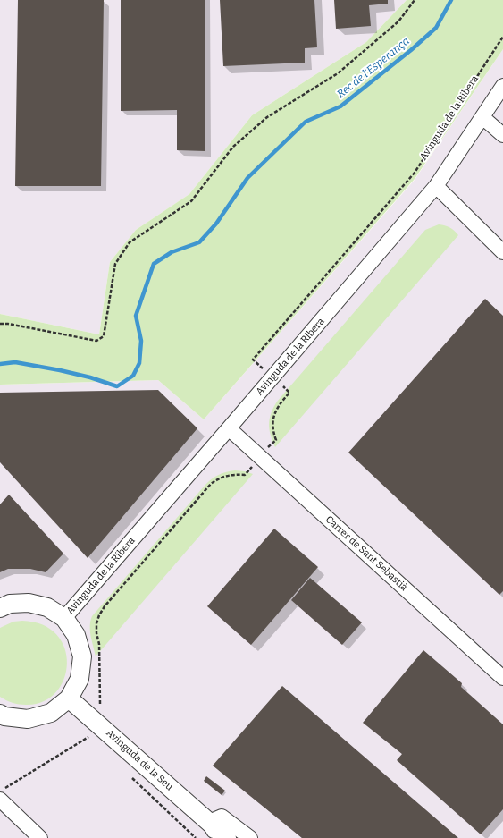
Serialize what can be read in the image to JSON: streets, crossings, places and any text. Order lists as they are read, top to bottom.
{
  "streets": {
    "street": ["Avinguda de la Ribera", "Carrer de Sant Sebastià", "Avinguda de la Seu"]
  },
  "crossings": [
    ["Avinguda de la Ribera", "Carrer de Sant Sebastià"]
  ],
  "water": ["Rec de l'Esperança"]
}
